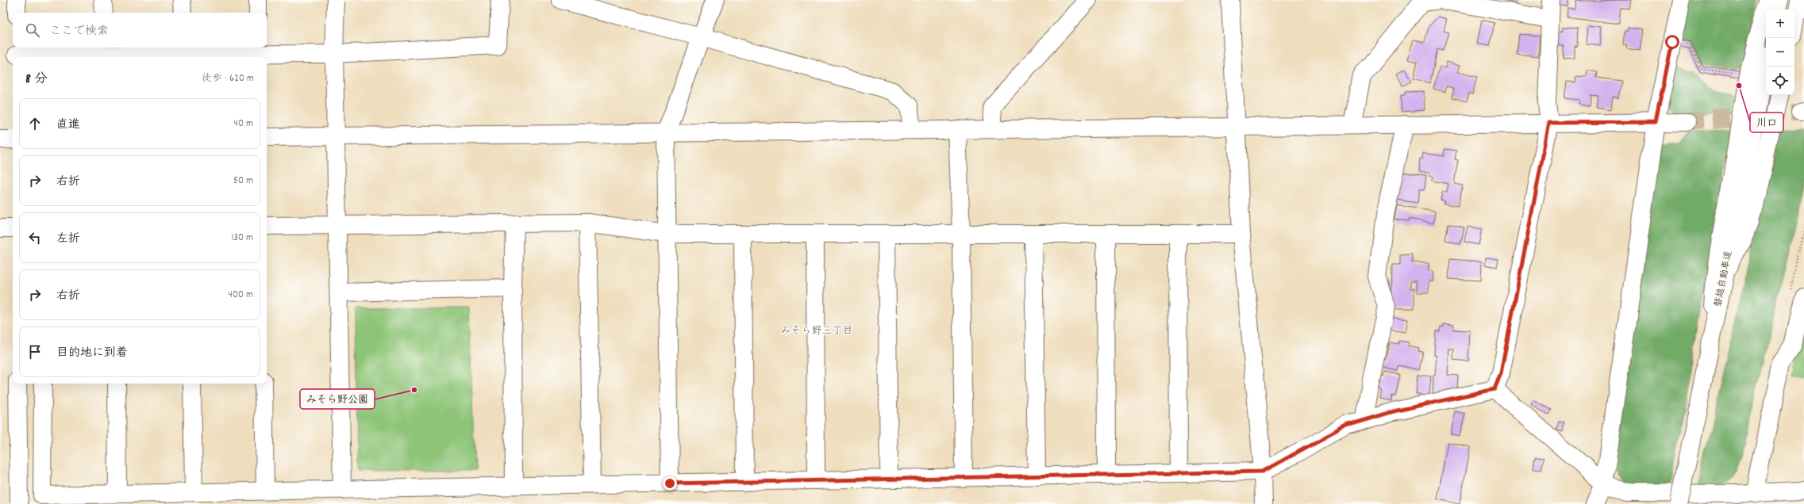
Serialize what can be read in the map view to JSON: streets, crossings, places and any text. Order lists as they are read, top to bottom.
{
  "streets": {
    "main road": ["磐越自動車道"]
  },
  "districts": ["みそら野三丁目"],
  "places": ["川口", "みそら野公園"],
  "page": {
    "map_buttons": ["+", "−"],
    "search": "ここで検索",
    "heading": ["8 分", "徒歩 · 620 m"],
    "list": [
      ["直進", "40 m"],
      ["右折", "50 m"],
      ["左折", "130 m"],
      ["右折", "400 m"],
      "目的地に到着"
    ]
  }
}
